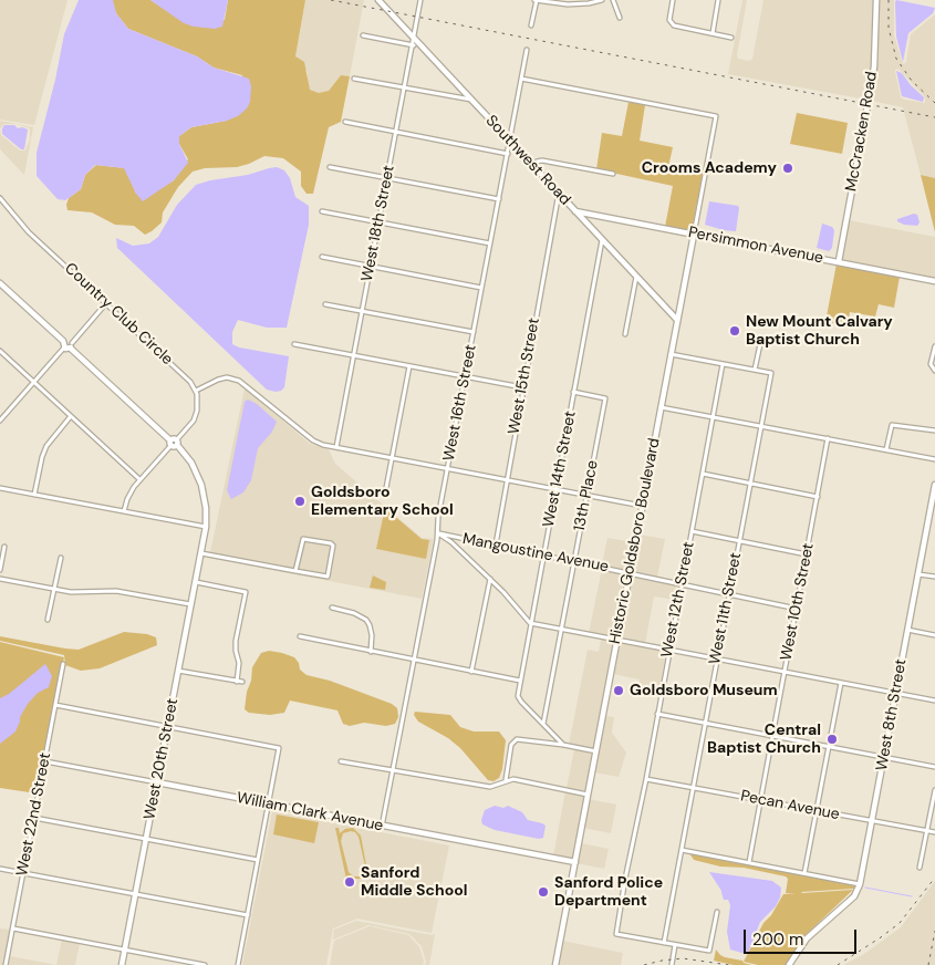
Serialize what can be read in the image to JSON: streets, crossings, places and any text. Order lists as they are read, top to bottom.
{
  "streets": {
    "street": [
      "McCracken Road",
      "Southwest Road",
      "West 18th Street",
      "Persimmon Avenue",
      "Country Club Circle",
      "West 15th Street",
      "West 16th Street",
      "West 14th Street",
      "13th Place",
      "Historic Goldsboro Boulevard",
      "Mangoustine Avenue",
      "West 12th Street",
      "West 10th Street",
      "West 11th Street",
      "West 8th Street",
      "West 20th Street",
      "Pecan Avenue",
      "William Clark Avenue",
      "West 22nd Street"
    ]
  },
  "crossings": [
    ["McCracken Road", "Persimmon Avenue"],
    ["Southwest Road", "West 18th Street"],
    ["Southwest Road", "Persimmon Avenue"],
    ["Southwest Road", "West 15th Street"],
    ["Southwest Road", "West 16th Street"],
    ["Southwest Road", "West 14th Street"],
    ["Southwest Road", "Historic Goldsboro Boulevard"],
    ["Persimmon Avenue", "Historic Goldsboro Boulevard"],
    ["West 15th Street", "Mangoustine Avenue"],
    ["West 16th Street", "Historic Goldsboro Boulevard"],
    ["West 16th Street", "Mangoustine Avenue"],
    ["West 16th Street", "William Clark Avenue"],
    ["West 14th Street", "13th Place"],
    ["West 14th Street", "Mangoustine Avenue"],
    ["13th Place", "Mangoustine Avenue"],
    ["Historic Goldsboro Boulevard", "Mangoustine Avenue"],
    ["Historic Goldsboro Boulevard", "William Clark Avenue"],
    ["Mangoustine Avenue", "West 12th Street"],
    ["Mangoustine Avenue", "West 10th Street"],
    ["Mangoustine Avenue", "West 11th Street"],
    ["West 12th Street", "West 11th Street"],
    ["West 12th Street", "Pecan Avenue"],
    ["West 10th Street", "Pecan Avenue"],
    ["West 11th Street", "Pecan Avenue"],
    ["West 8th Street", "Pecan Avenue"],
    ["West 20th Street", "William Clark Avenue"],
    ["William Clark Avenue", "West 22nd Street"]
  ],
  "places": [
    "Crooms Academy",
    "New Mount Calvary Baptist Church",
    "Goldsboro Elementary School",
    "Goldsboro Museum",
    "Central Baptist Church",
    "Sanford Middle School",
    "Sanford Police Department"
  ],
  "scale_bar": "200 m"
}
